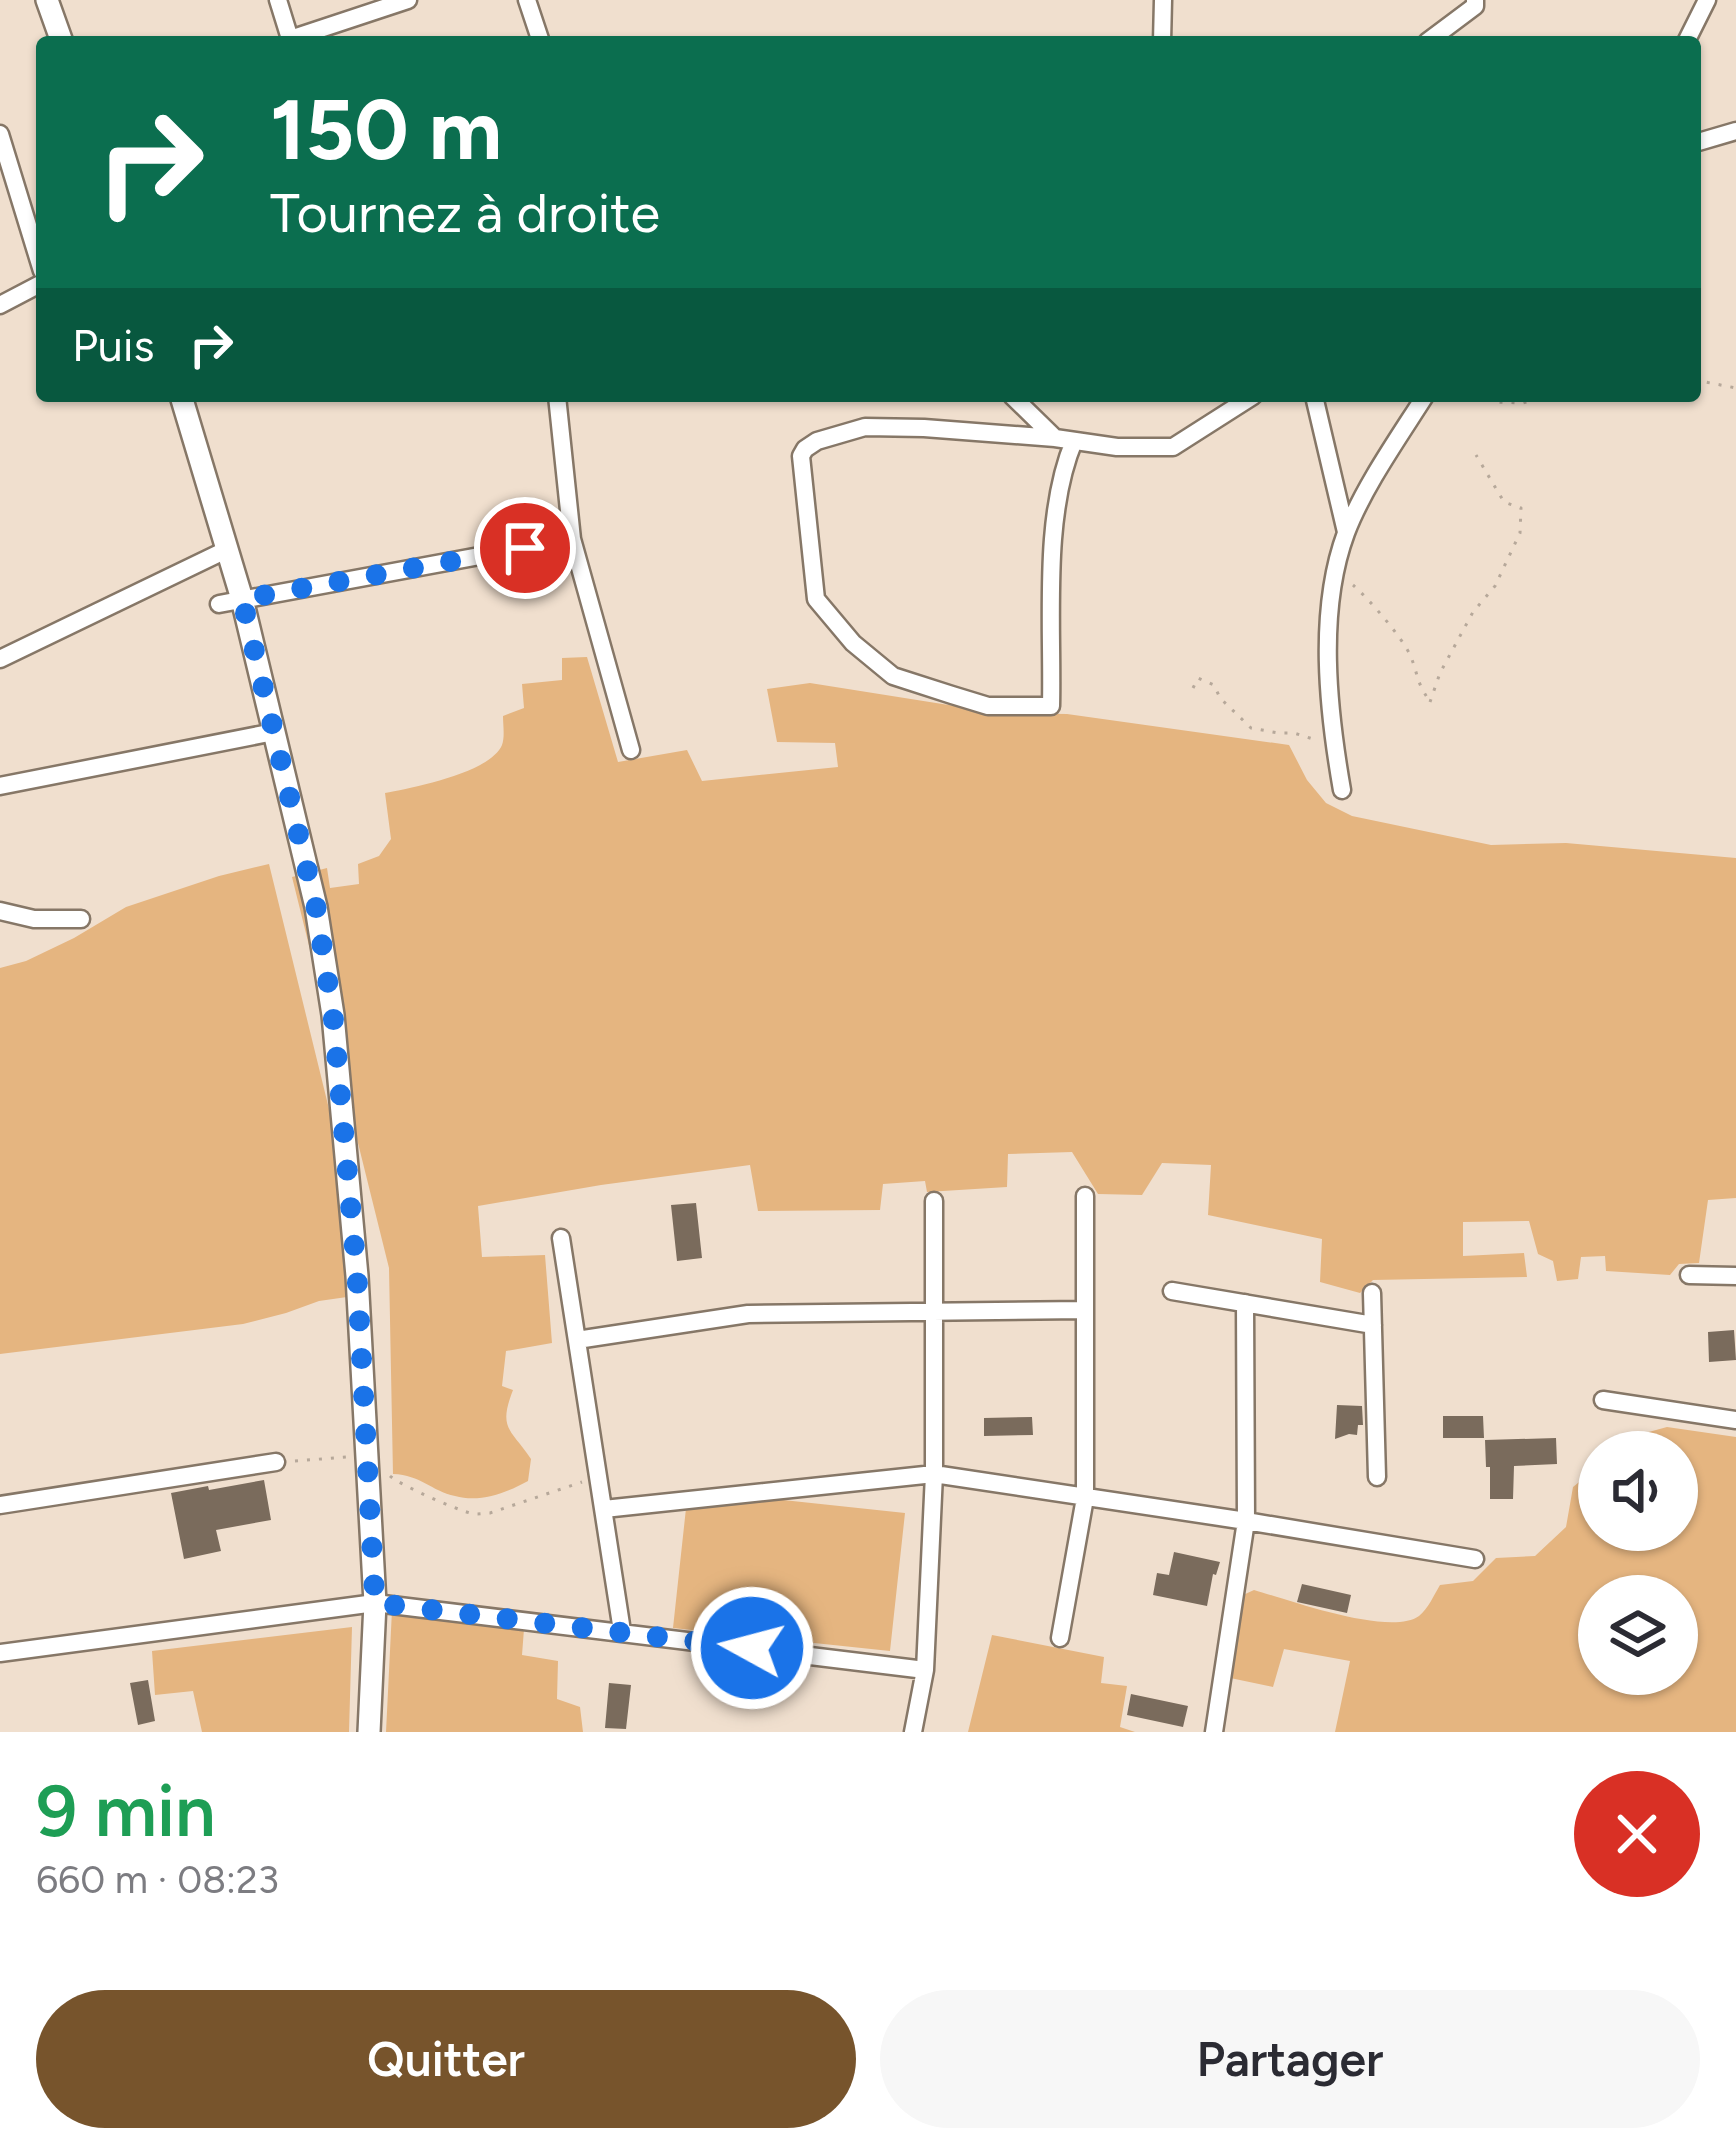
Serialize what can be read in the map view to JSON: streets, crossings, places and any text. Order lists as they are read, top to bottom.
{
  "page": {
    "turn": ["150 m", "Tournez à droite"],
    "then": "Puis",
    "heading": ["9 min", "660 m · 08:23"],
    "buttons": ["Quitter", "Partager"]
  }
}
